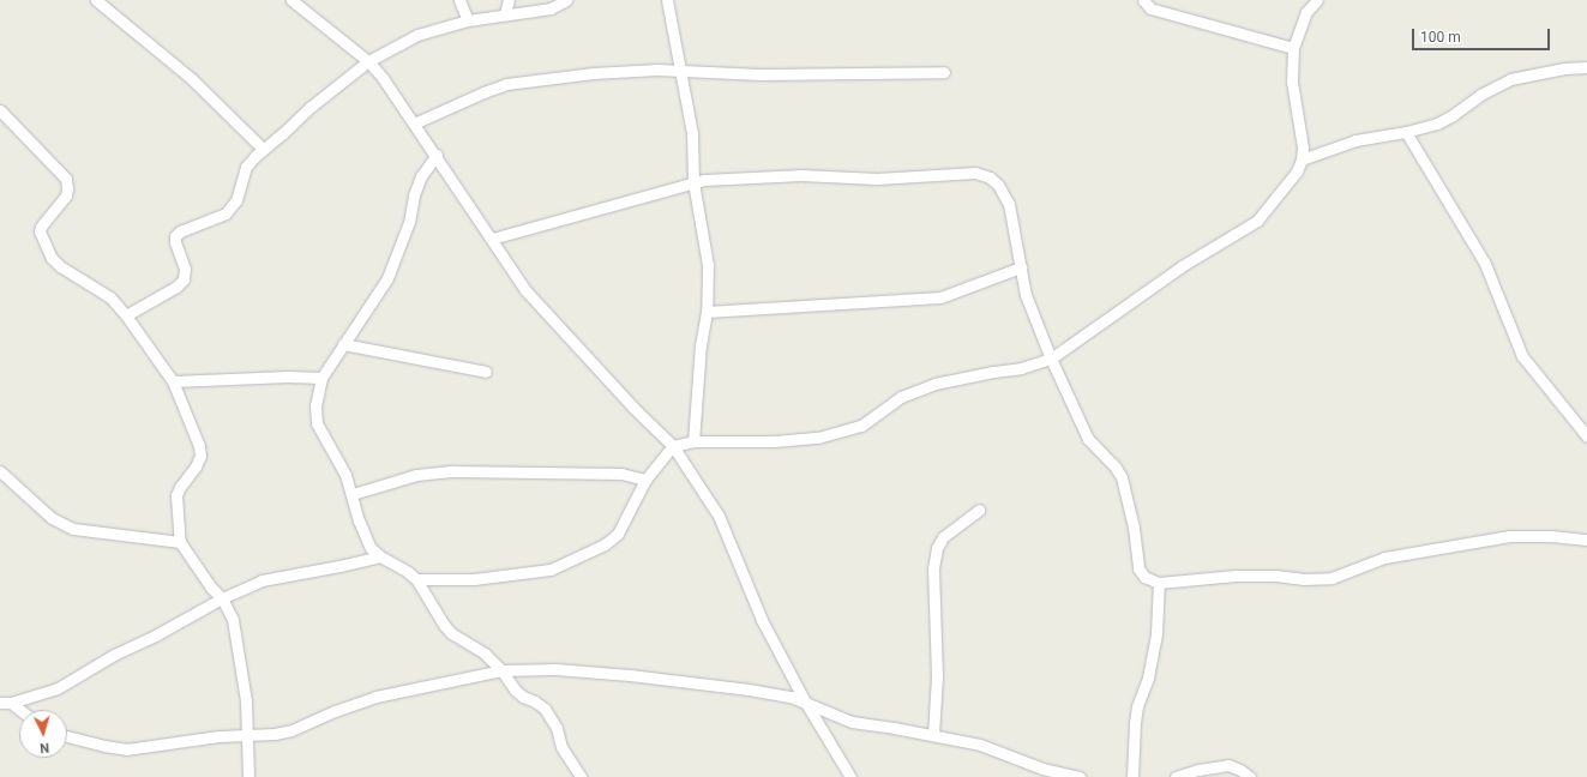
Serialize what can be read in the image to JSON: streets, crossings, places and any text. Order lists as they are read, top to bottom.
{
  "scale_bar": "100 m",
  "north": "bottom"
}
